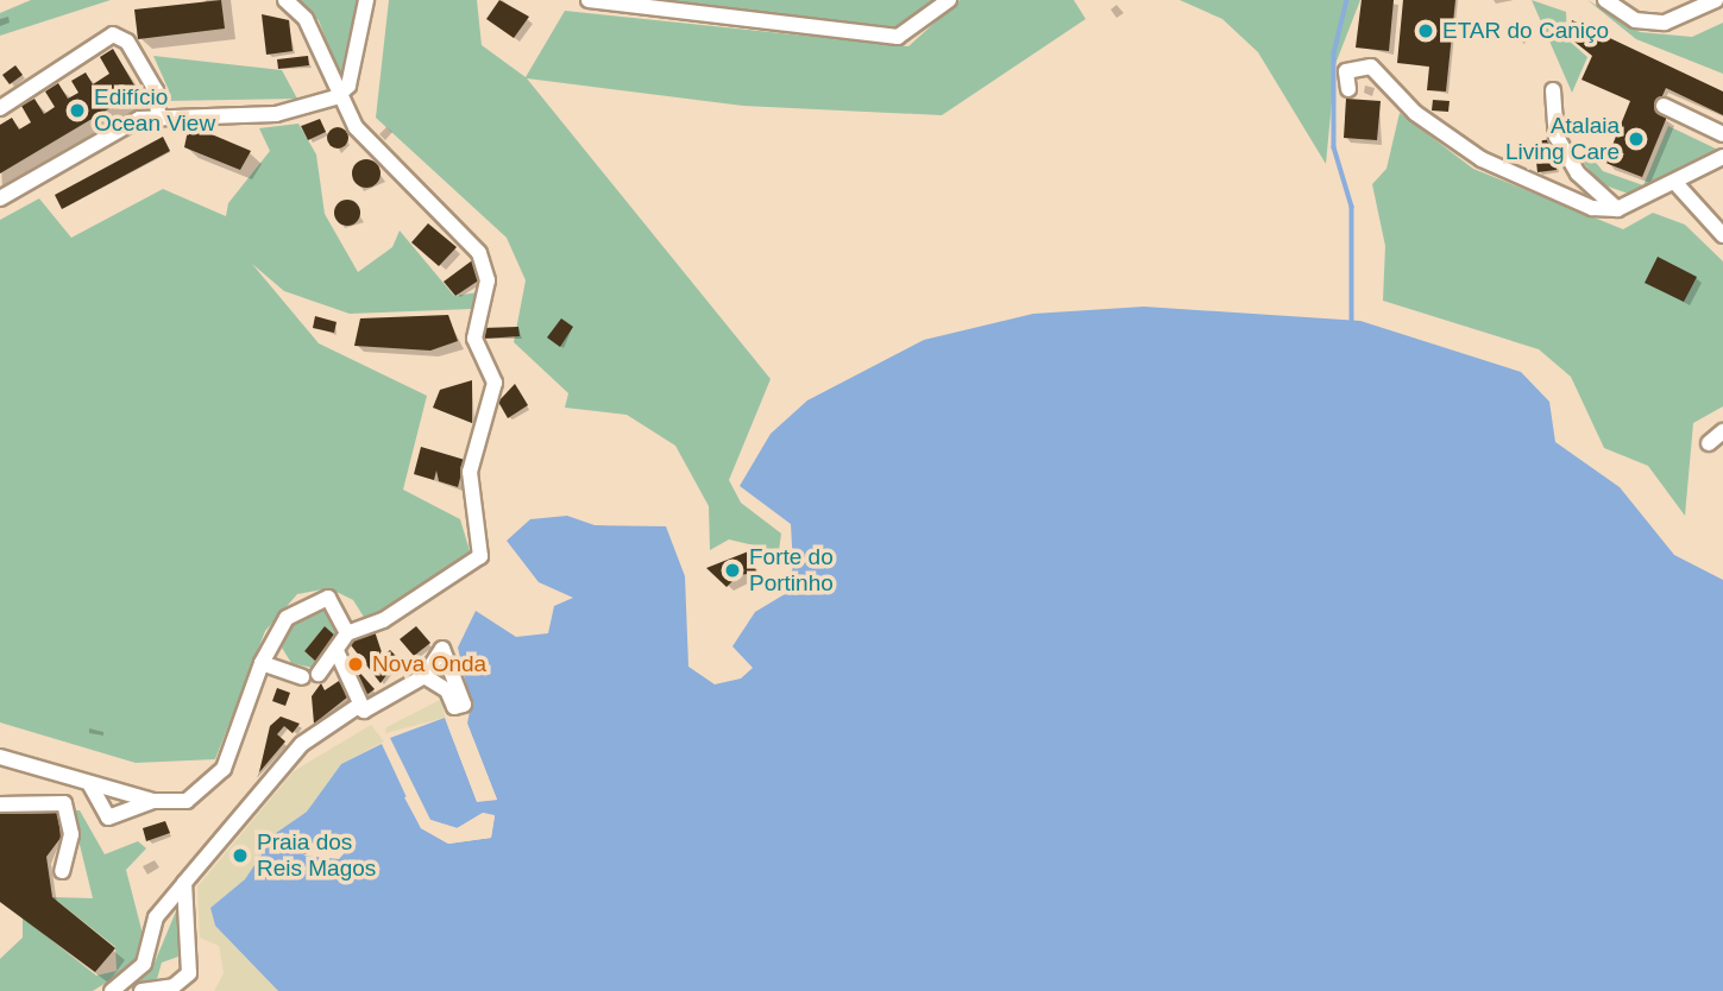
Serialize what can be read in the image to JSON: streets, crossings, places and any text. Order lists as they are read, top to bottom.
{
  "places": [
    "ETAR do Caniço",
    "Edifício Ocean View",
    "Atalaia Living Care",
    "Forte do Portinho",
    "Nova Onda",
    "Praia dos Reis Magos"
  ]
}
